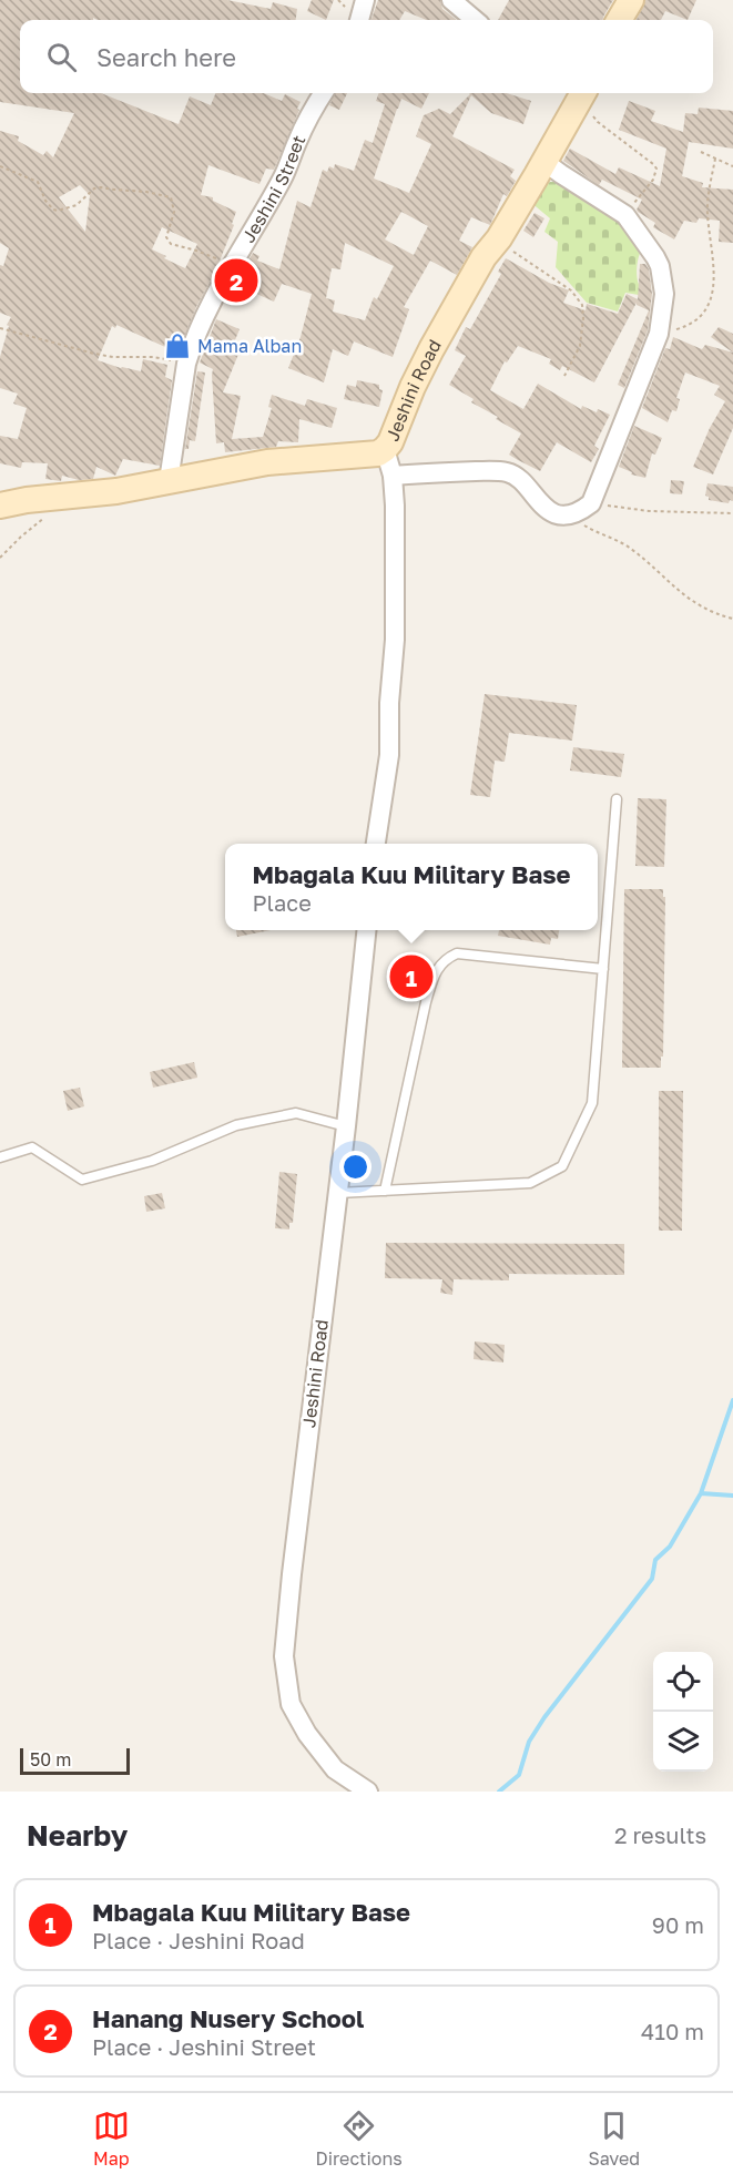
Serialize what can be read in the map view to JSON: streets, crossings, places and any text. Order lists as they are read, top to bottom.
{
  "streets": {
    "street": ["Jeshini Street", "Jeshini Road"]
  },
  "places": {
    "shop": ["Mama Alban"]
  },
  "scale_bar": "50 m",
  "page": {
    "search": "Search here",
    "pins": ["2", "1"],
    "popup": ["Mbagala Kuu Military Base", "Place"],
    "scale": "50 m",
    "heading": ["Nearby", "2 results"],
    "list": [
      {
        "mark": "1",
        "name": "Mbagala Kuu Military Base",
        "note": "Place · Jeshini Road",
        "value": "90 m"
      },
      {
        "mark": "2",
        "name": "Hanang Nusery School",
        "note": "Place · Jeshini Street",
        "value": "410 m"
      }
    ],
    "nav": ["Map", "Directions", "Saved"]
  }
}
